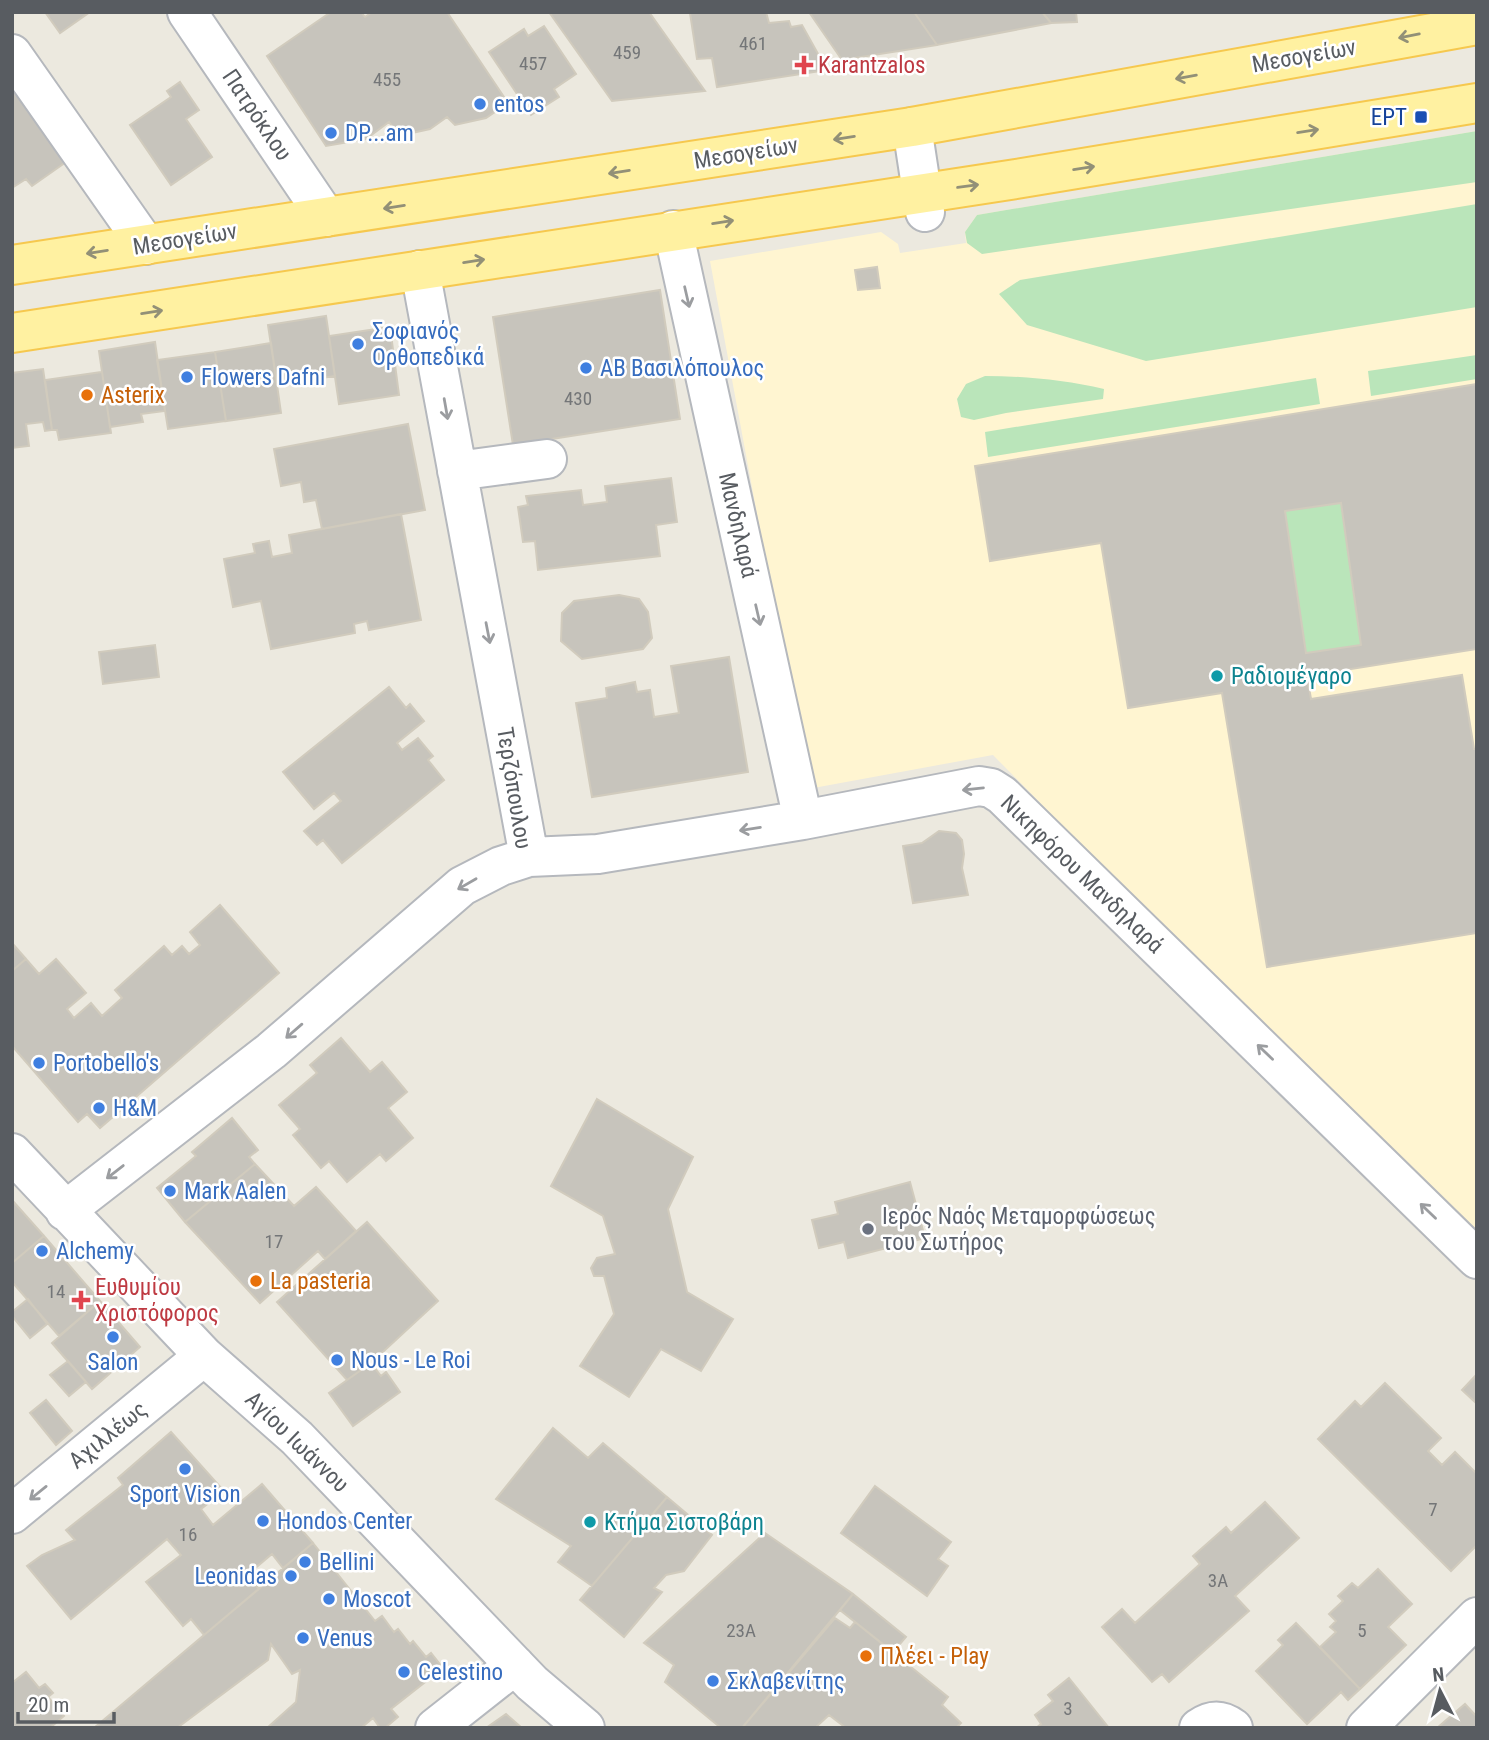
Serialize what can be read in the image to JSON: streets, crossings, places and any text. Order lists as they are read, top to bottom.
{
  "streets": {
    "main road": ["Μεσογείων"],
    "street": [
      "Πατρόκλου",
      "Μανδηλαρά",
      "Τερζόπουλου",
      "Νικηφόρου Μανδηλαρά",
      "Αχιλλέως",
      "Αγίου Ιωάννου"
    ]
  },
  "crossings": [
    ["Μεσογείων", "Πατρόκλου"],
    ["Μανδηλαρά", "Νικηφόρου Μανδηλαρά"],
    ["Τερζόπουλου", "Νικηφόρου Μανδηλαρά"],
    ["Τερζόπουλου", "Αγίου Ιωάννου"],
    ["Αχιλλέως", "Αγίου Ιωάννου"]
  ],
  "one_way": [
    "Μανδηλαρά",
    "Τερζόπουλου",
    "Νικηφόρου Μανδηλαρά",
    "Αχιλλέως"
  ],
  "places": {
    "health": ["Karantzalos", "Ευθυμίου Χριστόφορος"],
    "other": [
      "entos",
      "DP...am",
      "Σοφιανός Ορθοπεδικά",
      "ΑΒ Βασιλόπουλος",
      "Flowers Dafni",
      "Asterix",
      "Ραδιομέγαρο",
      "Portobello's",
      "H&M",
      "Mark Aalen",
      "Ιερός Ναός Μεταμορφώσεως του Σωτήρος",
      "Alchemy",
      "La pasteria",
      "Salon",
      "Nous - Le Roi",
      "Sport Vision",
      "Hondos Center",
      "Κτήμα Σιστοβάρη",
      "Bellini",
      "Leonidas",
      "Moscot",
      "Venus",
      "Πλέει - Play",
      "Celestino",
      "Σκλαβενίτης"
    ],
    "transit": ["ΕΡΤ"]
  },
  "house_numbers": [
    "461",
    "459",
    "457",
    "455",
    "430",
    "17",
    "14",
    "7",
    "16",
    "3Α",
    "23Α",
    "5",
    "3"
  ],
  "scale_bar": "20 m",
  "north": "top"
}
